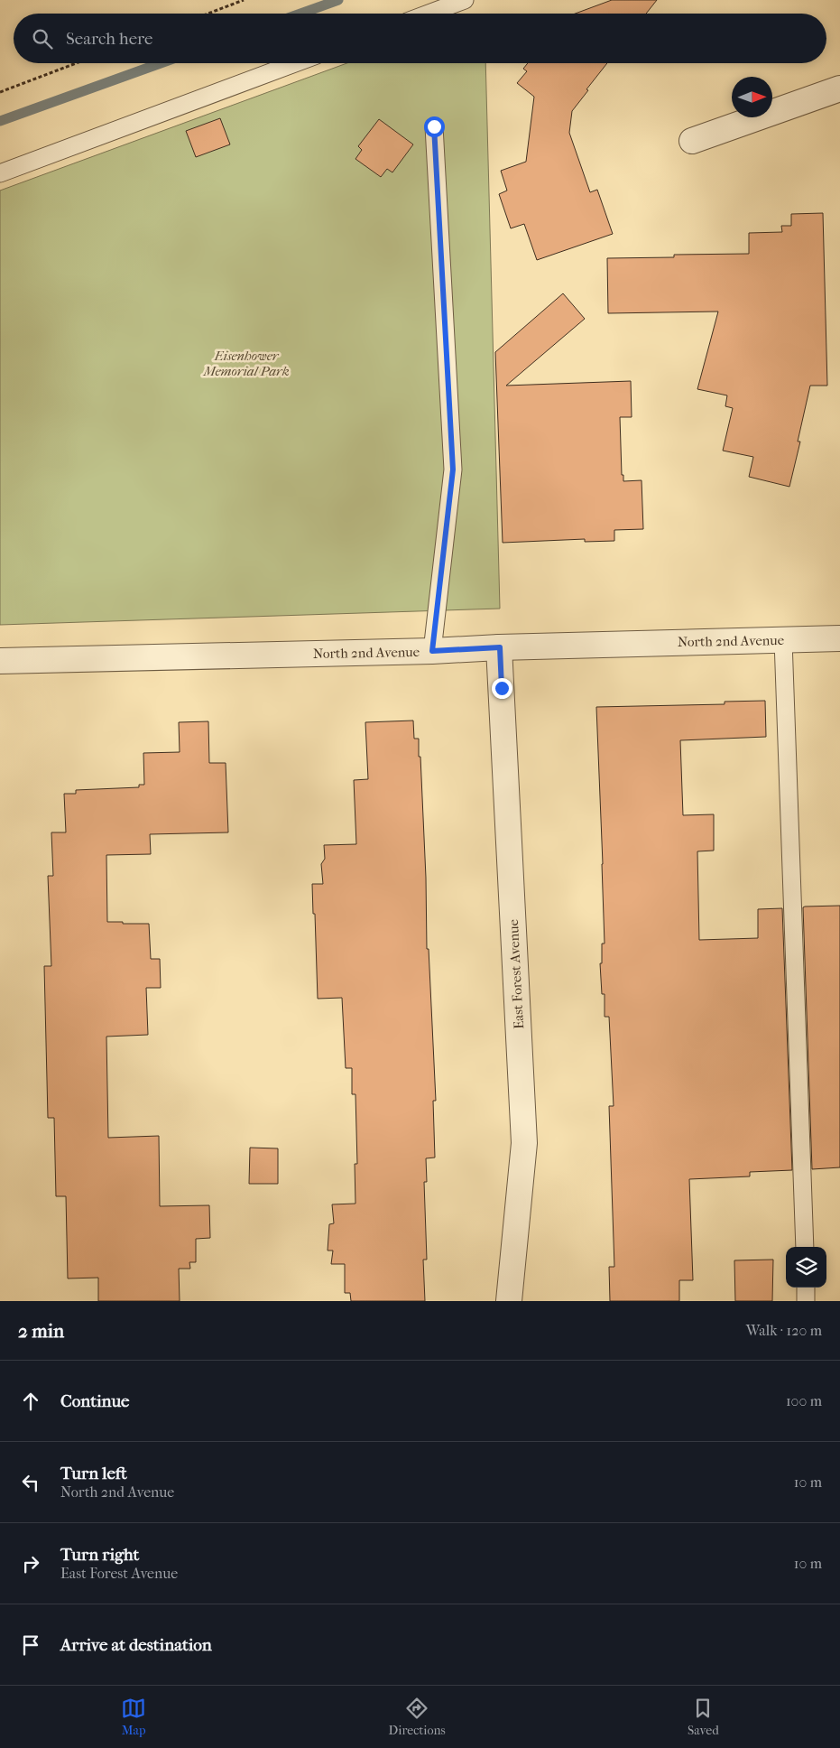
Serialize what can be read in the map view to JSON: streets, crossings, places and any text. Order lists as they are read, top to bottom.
{
  "streets": {
    "street": ["North 2nd Avenue", "East Forest Avenue"]
  },
  "crossings": [
    ["North 2nd Avenue", "East Forest Avenue"]
  ],
  "parks": ["Eisenhower Memorial Park"],
  "north": "right",
  "page": {
    "search": "Search here",
    "heading": ["2 min", "Walk · 120 m"],
    "list": [
      ["Continue", "100 m"],
      ["Turn left", "North 2nd Avenue", "10 m"],
      ["Turn right", "East Forest Avenue", "10 m"],
      "Arrive at destination"
    ],
    "nav": ["Map", "Directions", "Saved"]
  }
}
